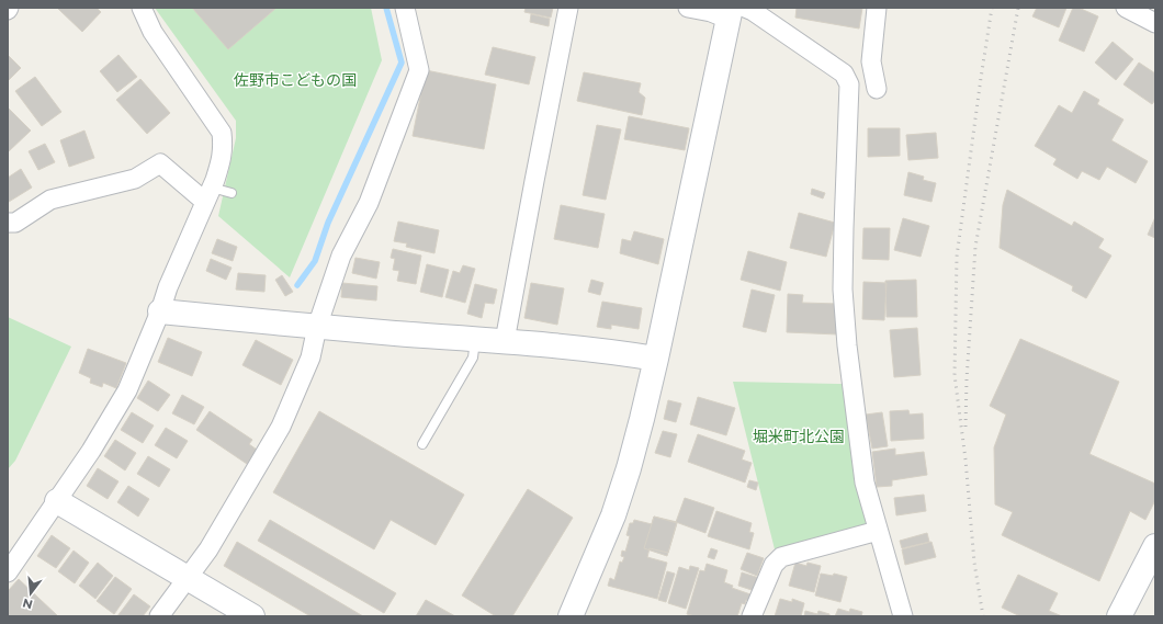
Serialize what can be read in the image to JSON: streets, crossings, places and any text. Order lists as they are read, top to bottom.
{
  "parks": ["佐野市こどもの国", "堀米町北公園"],
  "north": "bottom"
}
